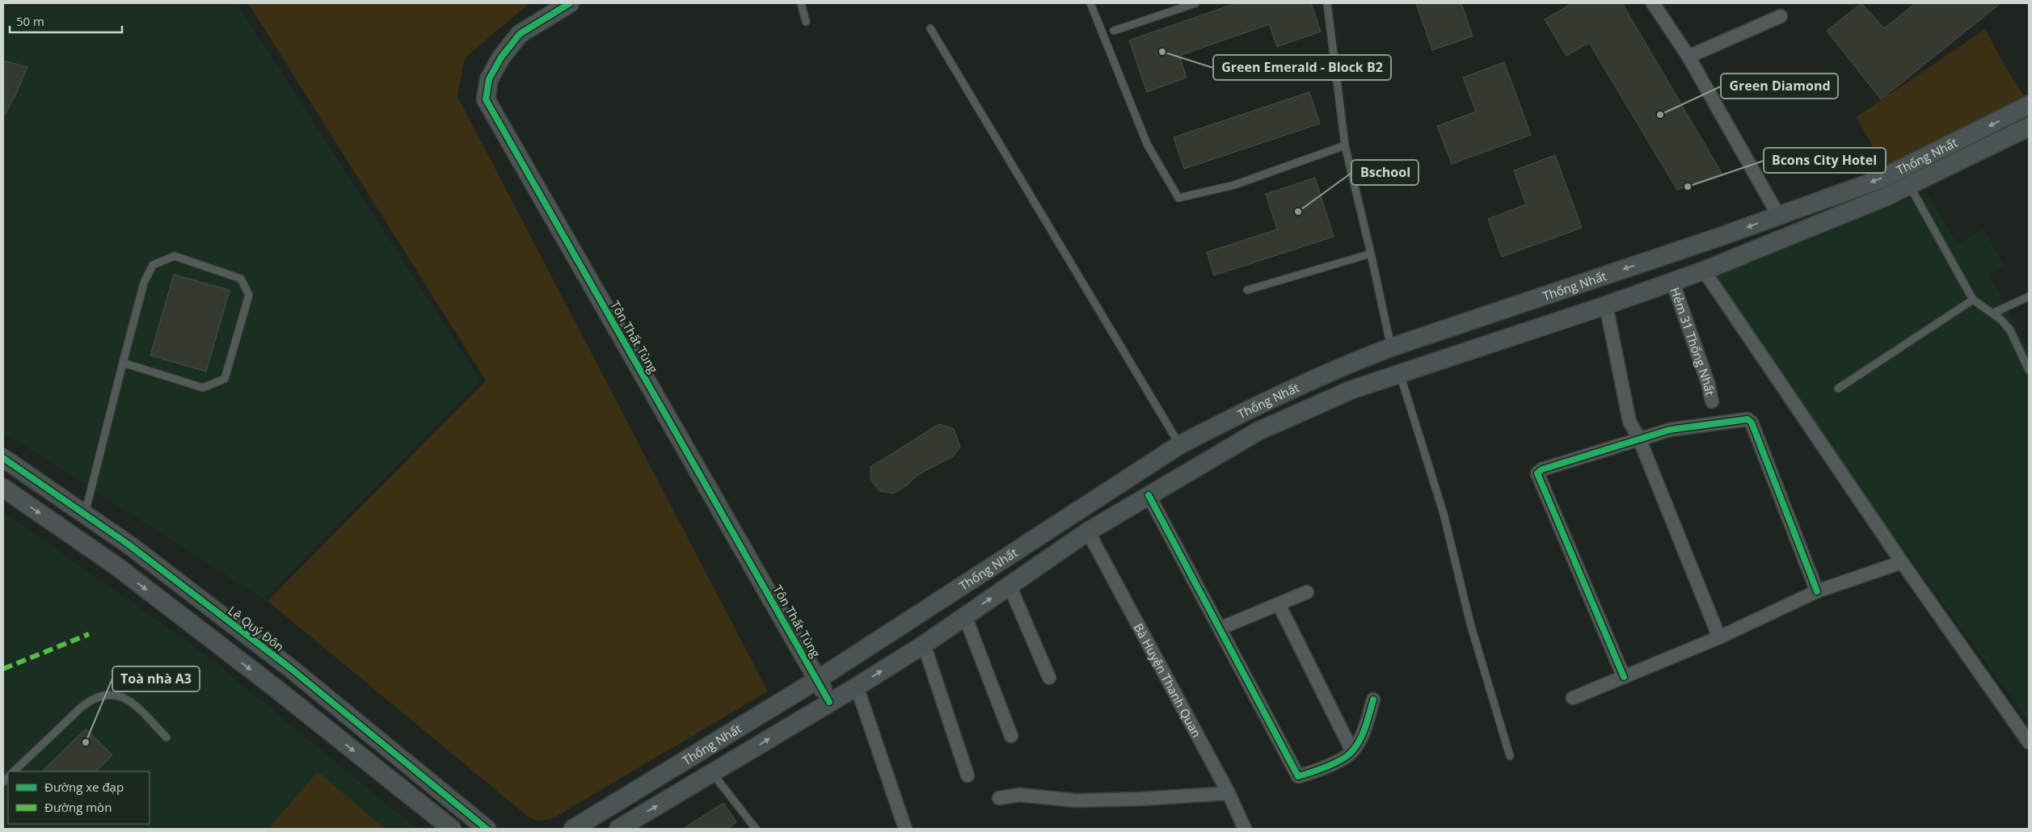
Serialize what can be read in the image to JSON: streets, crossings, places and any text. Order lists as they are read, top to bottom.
{
  "streets": {
    "main road": ["Thống Nhất", "Tôn Thất Tùng", "Lê Quý Đôn"],
    "street": ["Hẻm 31 Thống Nhất", "Bà Huyện Thanh Quan"]
  },
  "crossings": [
    ["Thống Nhất", "Tôn Thất Tùng"],
    ["Thống Nhất", "Hẻm 31 Thống Nhất"],
    ["Thống Nhất", "Bà Huyện Thanh Quan"]
  ],
  "places": [
    "Green Emerald - Block B2",
    "Green Diamond",
    "Bcons City Hotel",
    "Bschool",
    "Toà nhà A3"
  ],
  "legend": ["Đường xe đạp", "Đường mòn"],
  "scale_bar": "50 m"
}
